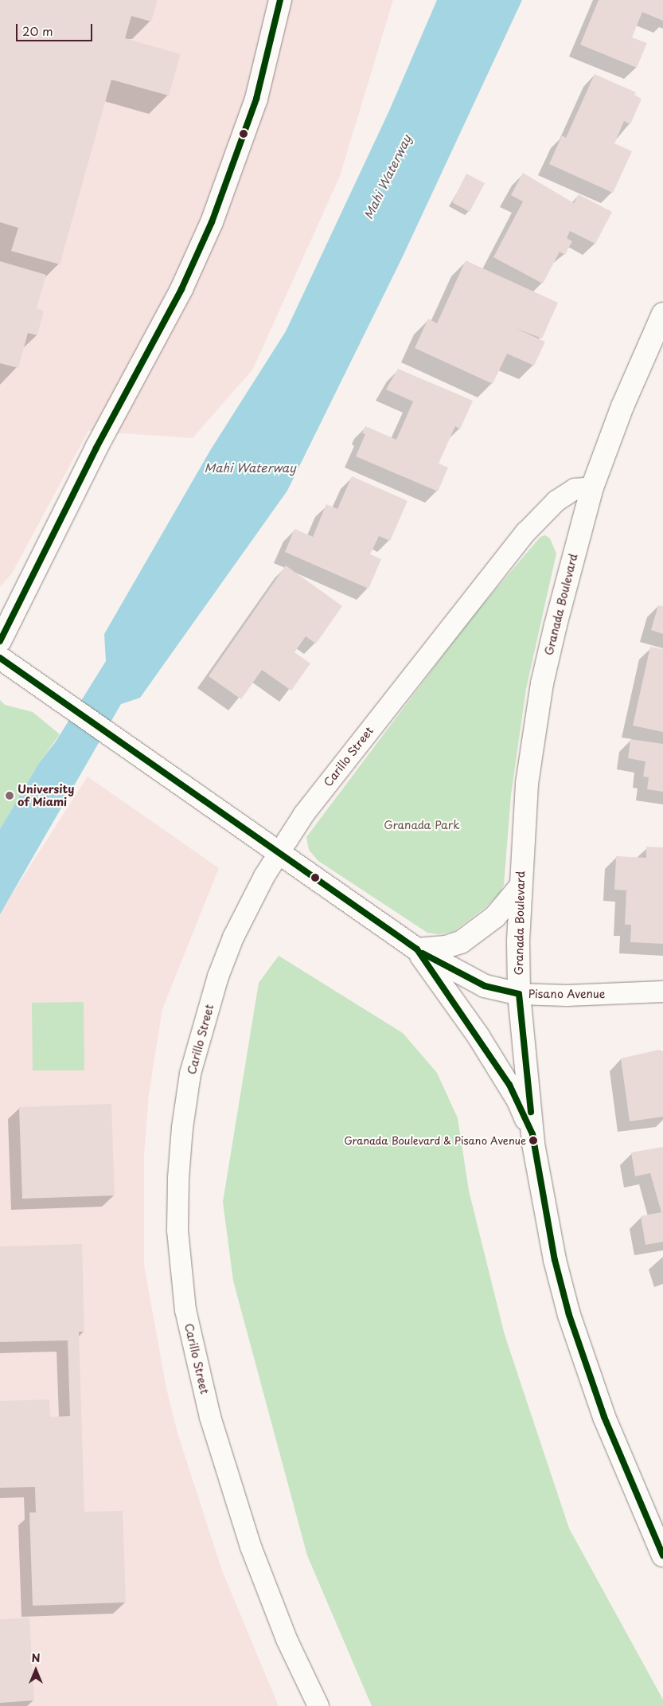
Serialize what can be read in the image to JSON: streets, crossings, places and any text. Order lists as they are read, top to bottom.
{
  "streets": {
    "street": ["Granada Boulevard", "Carillo Street", "Pisano Avenue"]
  },
  "crossings": [
    ["Granada Boulevard", "Carillo Street"],
    ["Granada Boulevard", "Pisano Avenue"],
    ["Carillo Street", "Pisano Avenue"]
  ],
  "water": ["Mahi Waterway"],
  "parks": ["Granada Park"],
  "places": ["University of Miami", "Granada Boulevard & Pisano Avenue"],
  "scale_bar": "20 m",
  "north": "top"
}
